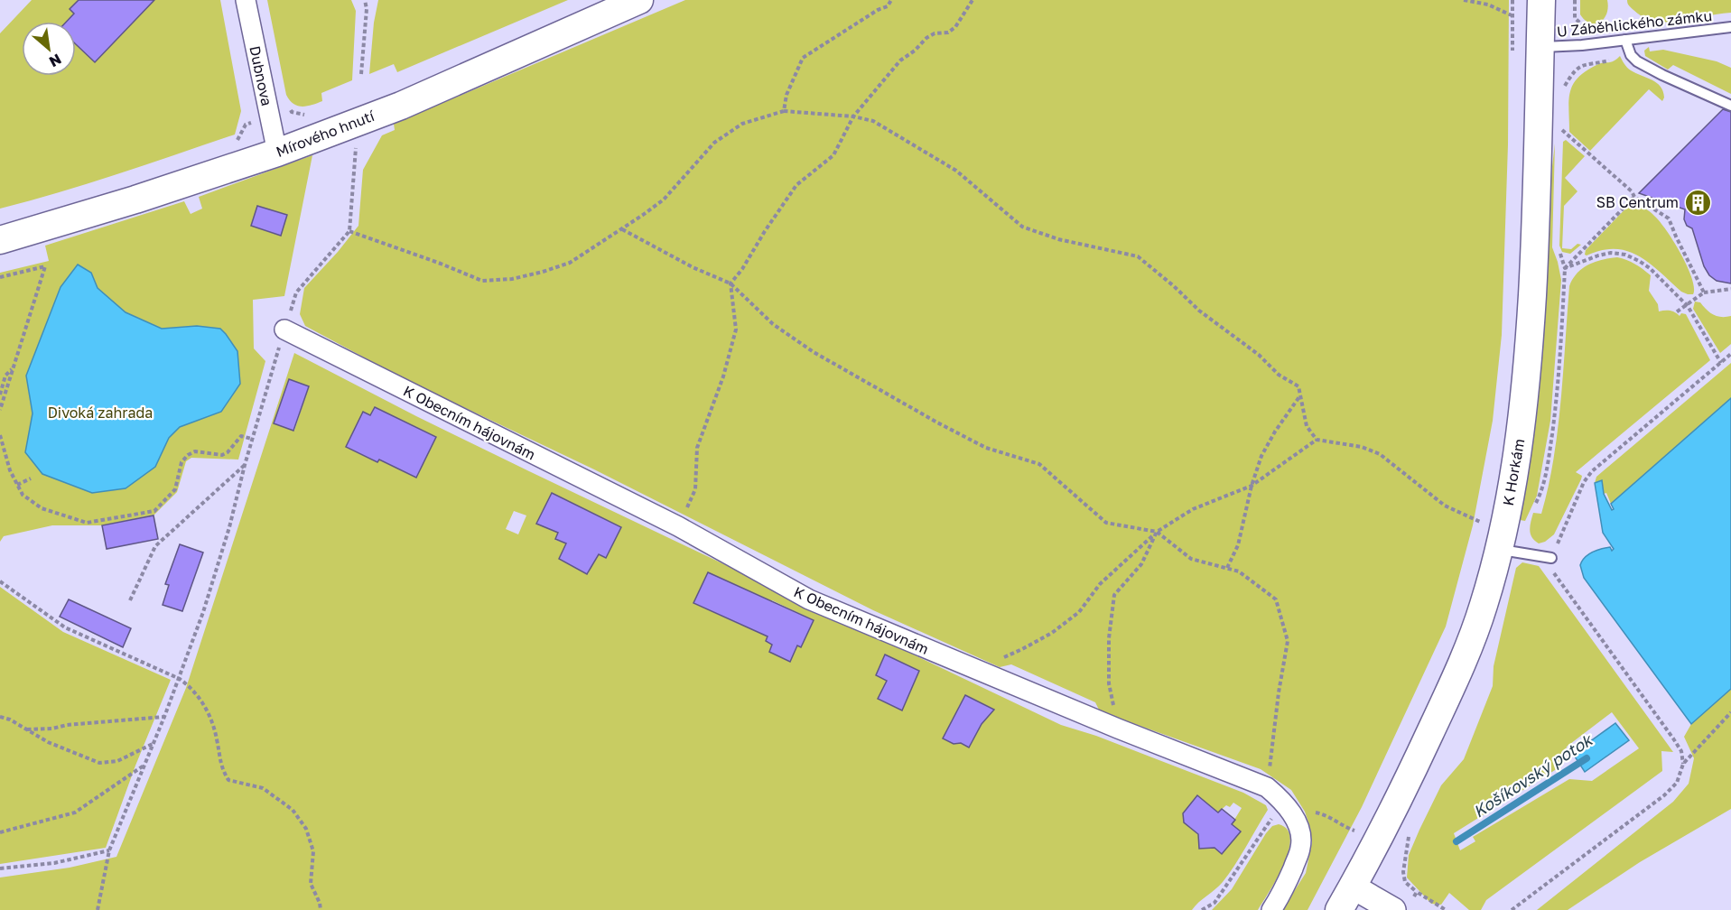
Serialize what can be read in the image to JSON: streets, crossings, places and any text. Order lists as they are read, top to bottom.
{
  "streets": {
    "main road": ["Mírového hnutí", "K Horkám"],
    "street": ["Dubnova", "K Obecním hájovnám"],
    "lane": ["U Záběhlického zámku"]
  },
  "crossings": [
    ["U Záběhlického zámku", "K Horkám"],
    ["Dubnova", "Mírového hnutí"]
  ],
  "water": ["Košíkovský potok"],
  "parks": ["Divoká zahrada"],
  "places": {
    "building": ["SB Centrum"]
  },
  "north": "bottom right"
}
